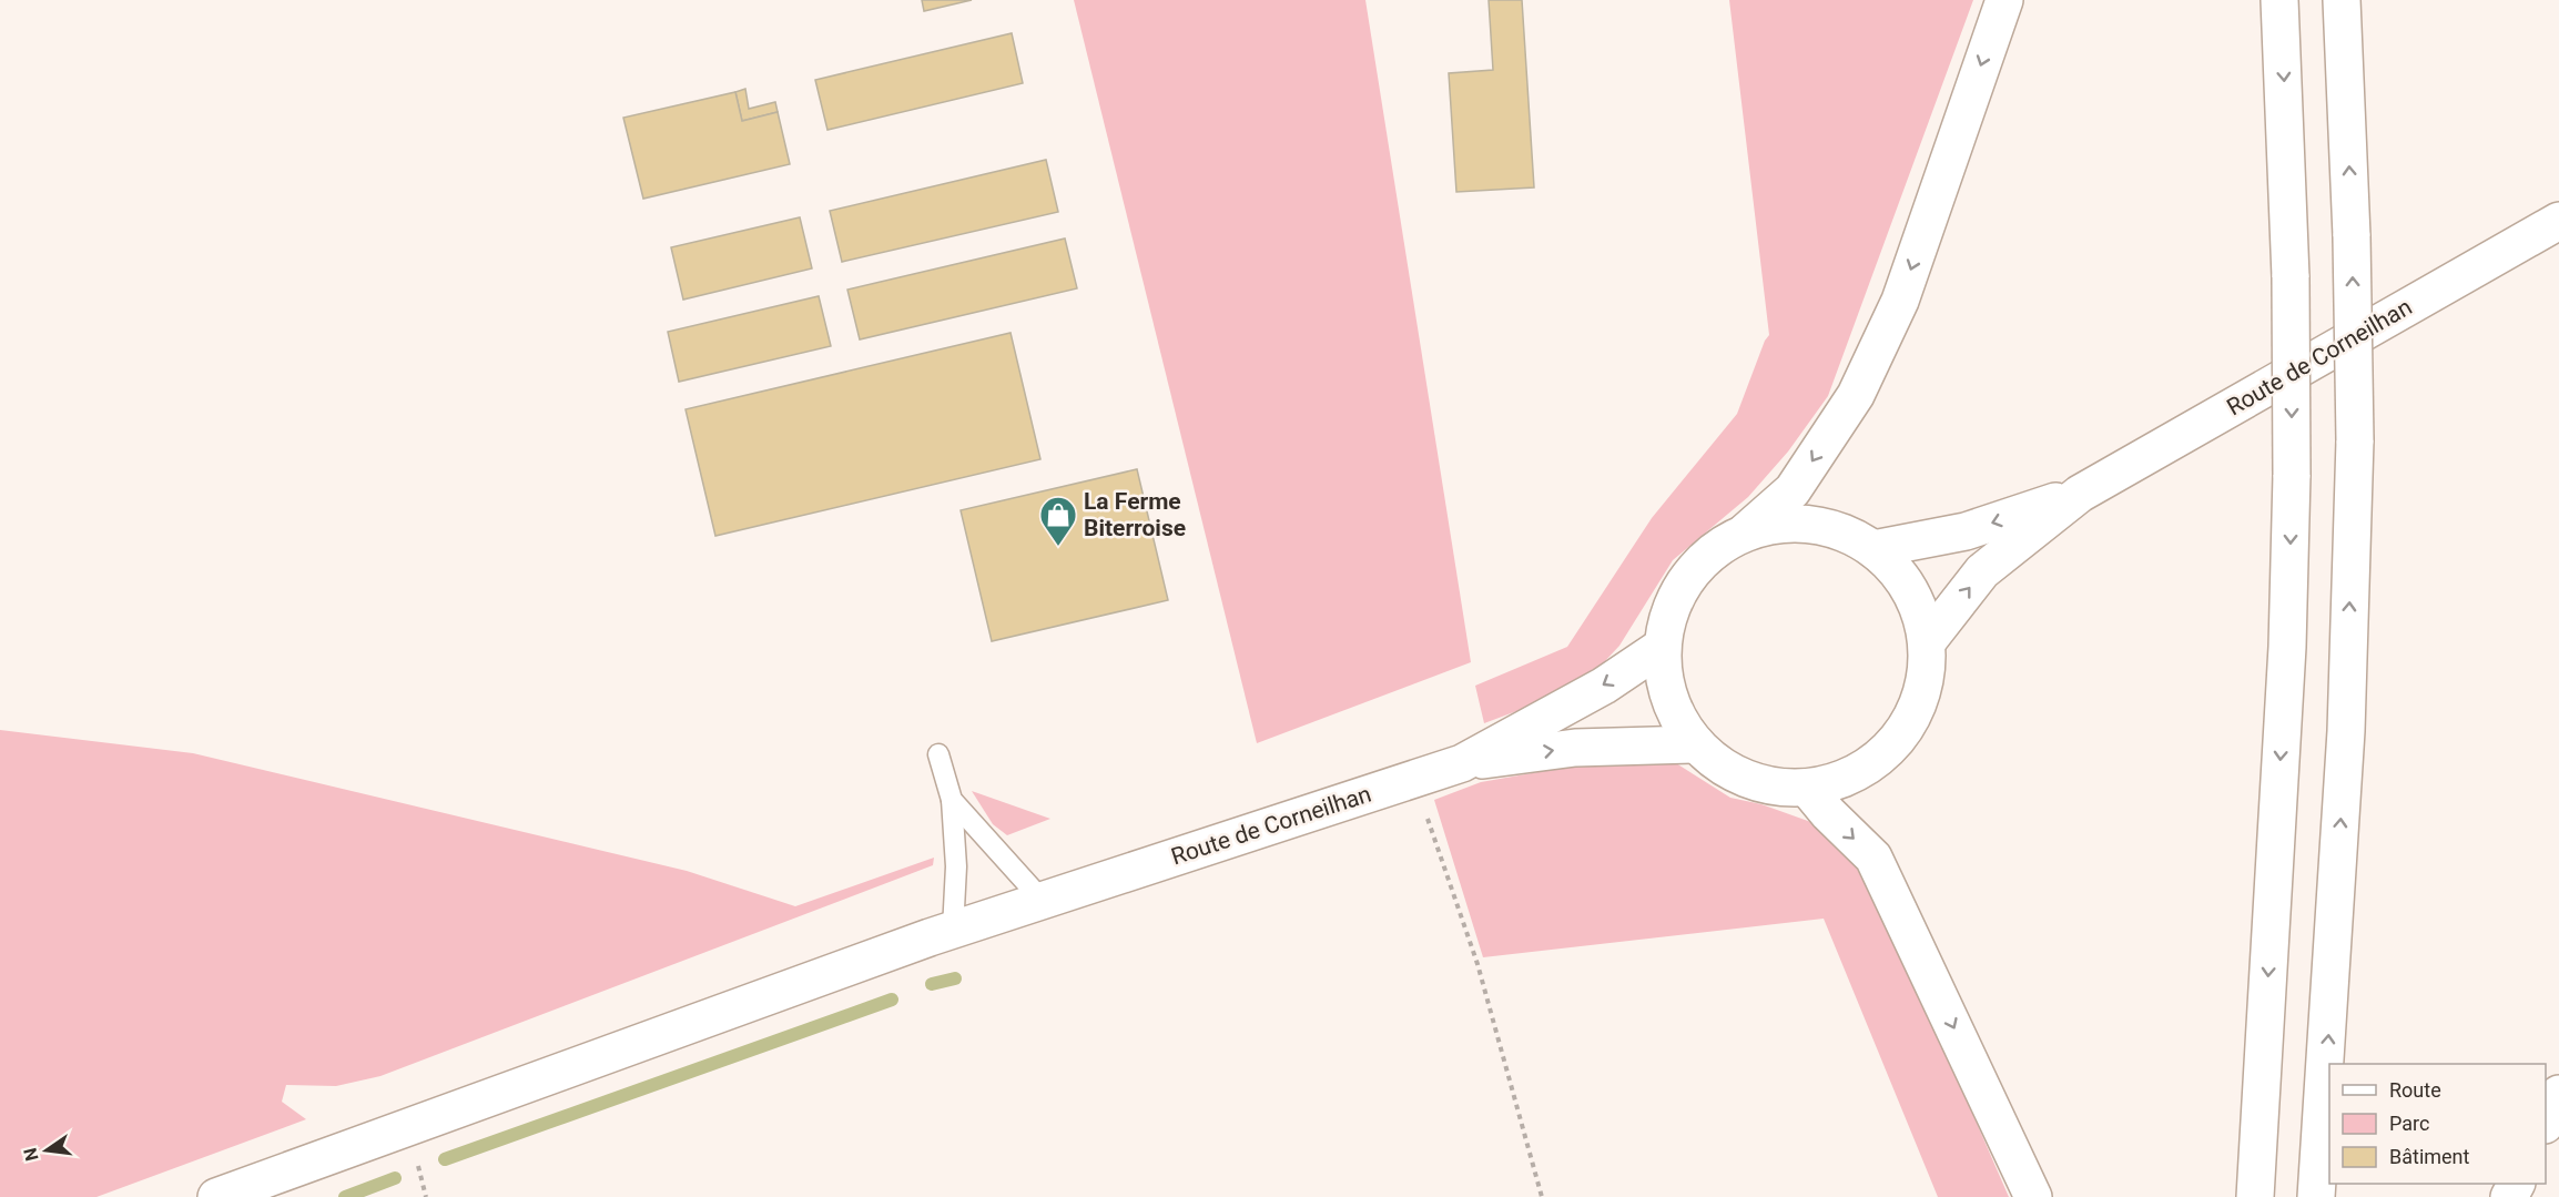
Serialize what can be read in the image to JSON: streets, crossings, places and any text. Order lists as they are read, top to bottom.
{
  "streets": {
    "main road": ["Route de Corneilhan"]
  },
  "places": {
    "shop": ["La Ferme Biterroise"]
  },
  "legend": ["Route", "Parc", "Bâtiment"],
  "north": "left"
}
